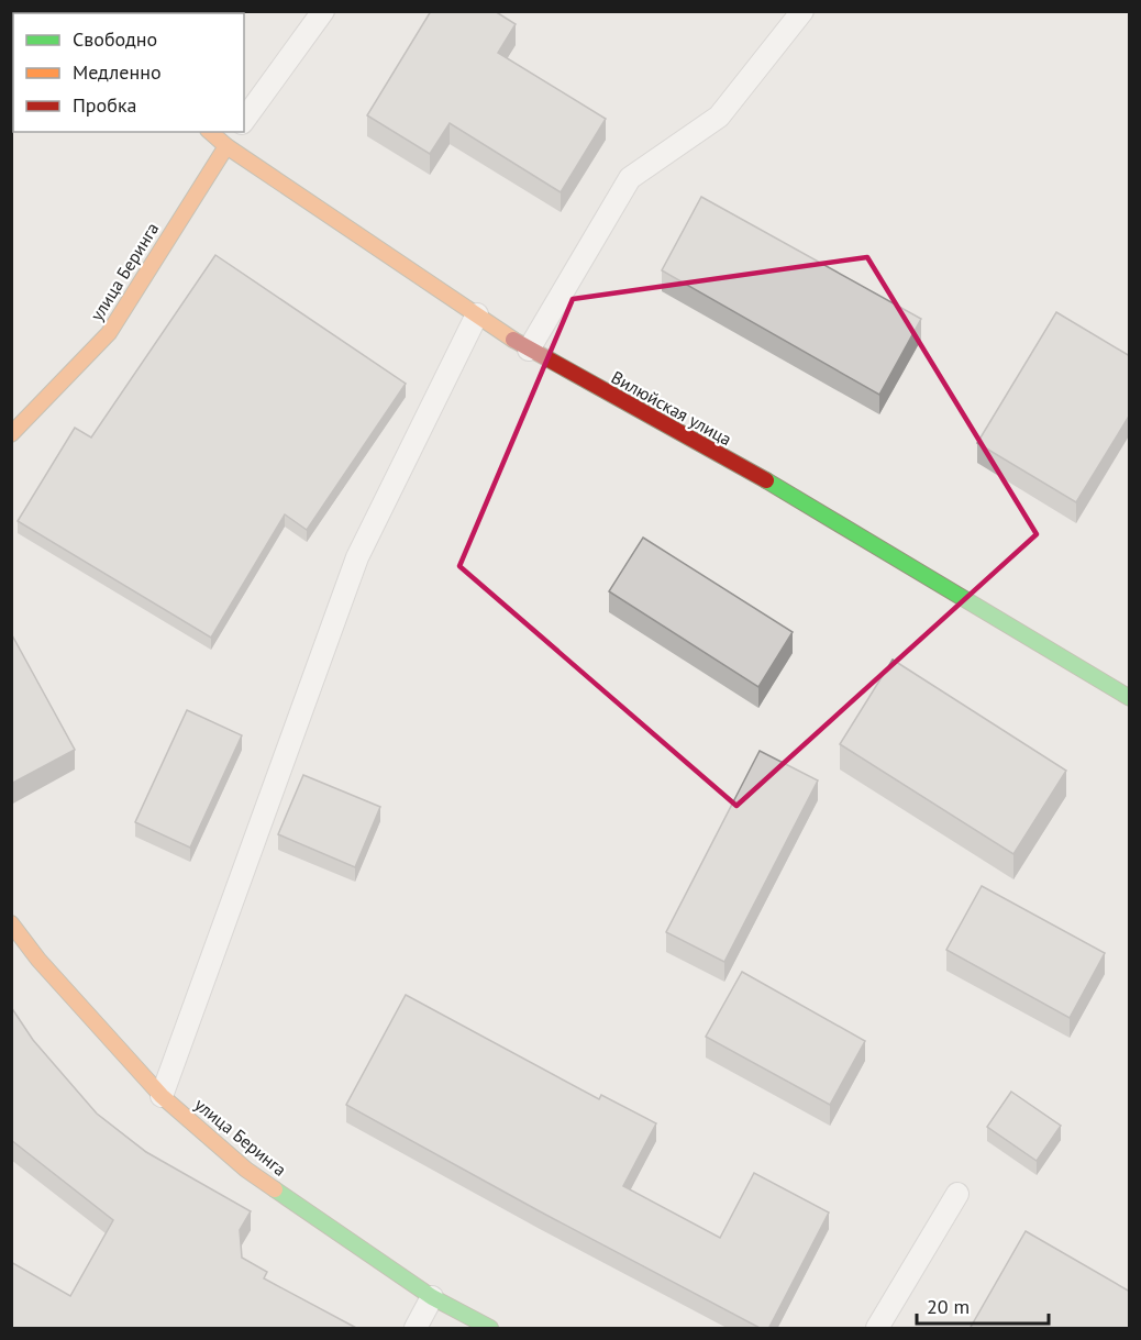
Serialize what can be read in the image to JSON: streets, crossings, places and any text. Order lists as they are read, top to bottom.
{
  "streets": {
    "street": ["улица Беринга", "Вилюйская улица"]
  },
  "crossings": [
    ["улица Беринга", "Вилюйская улица"]
  ],
  "legend": ["Свободно", "Медленно", "Пробка"],
  "scale_bar": "20 m"
}
